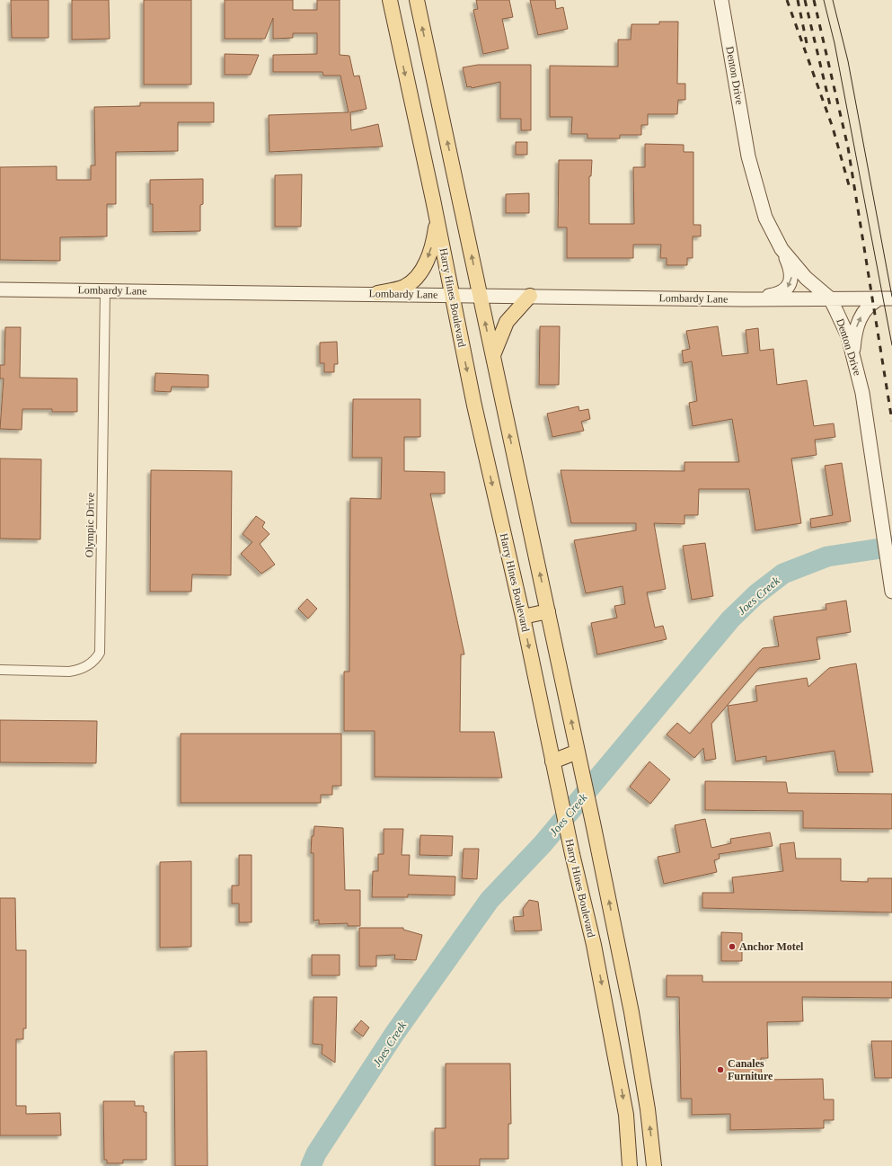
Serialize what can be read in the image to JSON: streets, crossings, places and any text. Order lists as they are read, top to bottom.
{
  "streets": {
    "main road": ["Denton Drive", "Lombardy Lane", "Harry Hines Boulevard"],
    "street": ["Olympic Drive"]
  },
  "crossings": [
    ["Denton Drive", "Lombardy Lane"],
    ["Lombardy Lane", "Harry Hines Boulevard"],
    ["Lombardy Lane", "Olympic Drive"]
  ],
  "water": ["Joes Creek"],
  "places": ["Anchor Motel", "Canales Furniture"]
}
